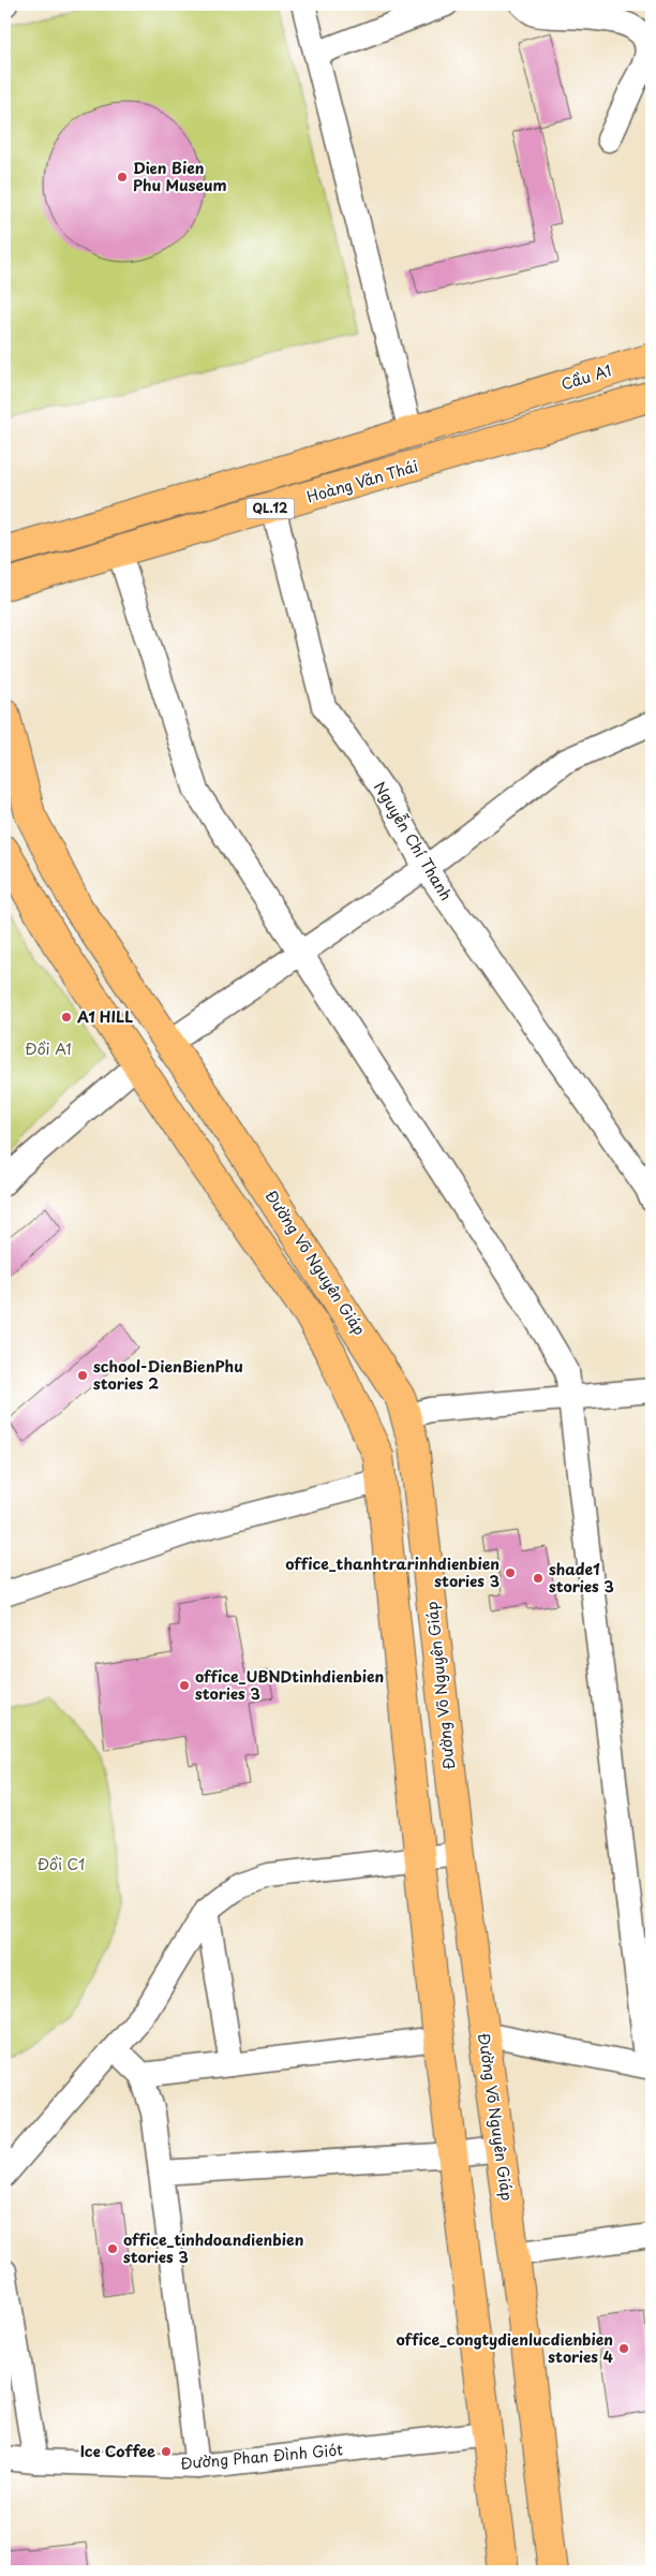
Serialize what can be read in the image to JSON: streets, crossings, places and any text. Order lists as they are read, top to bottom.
{
  "streets": {
    "highway": [
      "Cầu A1",
      "Hoàng Văn Thái",
      "QL.12",
      "Đường Võ Nguyên Giáp"
    ],
    "street": ["Nguyễn Chí Thanh", "Đường Phan Đình Giót"]
  },
  "crossings": [
    ["Cầu A1", "QL.12"],
    ["Hoàng Văn Thái", "Nguyễn Chí Thanh"]
  ],
  "parks": ["Đồi A1", "Đồi C1"],
  "places": [
    "Dien Bien Phu Museum",
    "A1 HILL",
    "school-DienBienPhu stories 2",
    "office_thanhtrarinhdienbien stories 3",
    "shade1 stories 3",
    "office_UBNDtinhdienbien stories 3",
    "office_tinhdoandienbien stories 3",
    "office_congtydienlucdienbien stories 4",
    "Ice Coffee"
  ]
}
